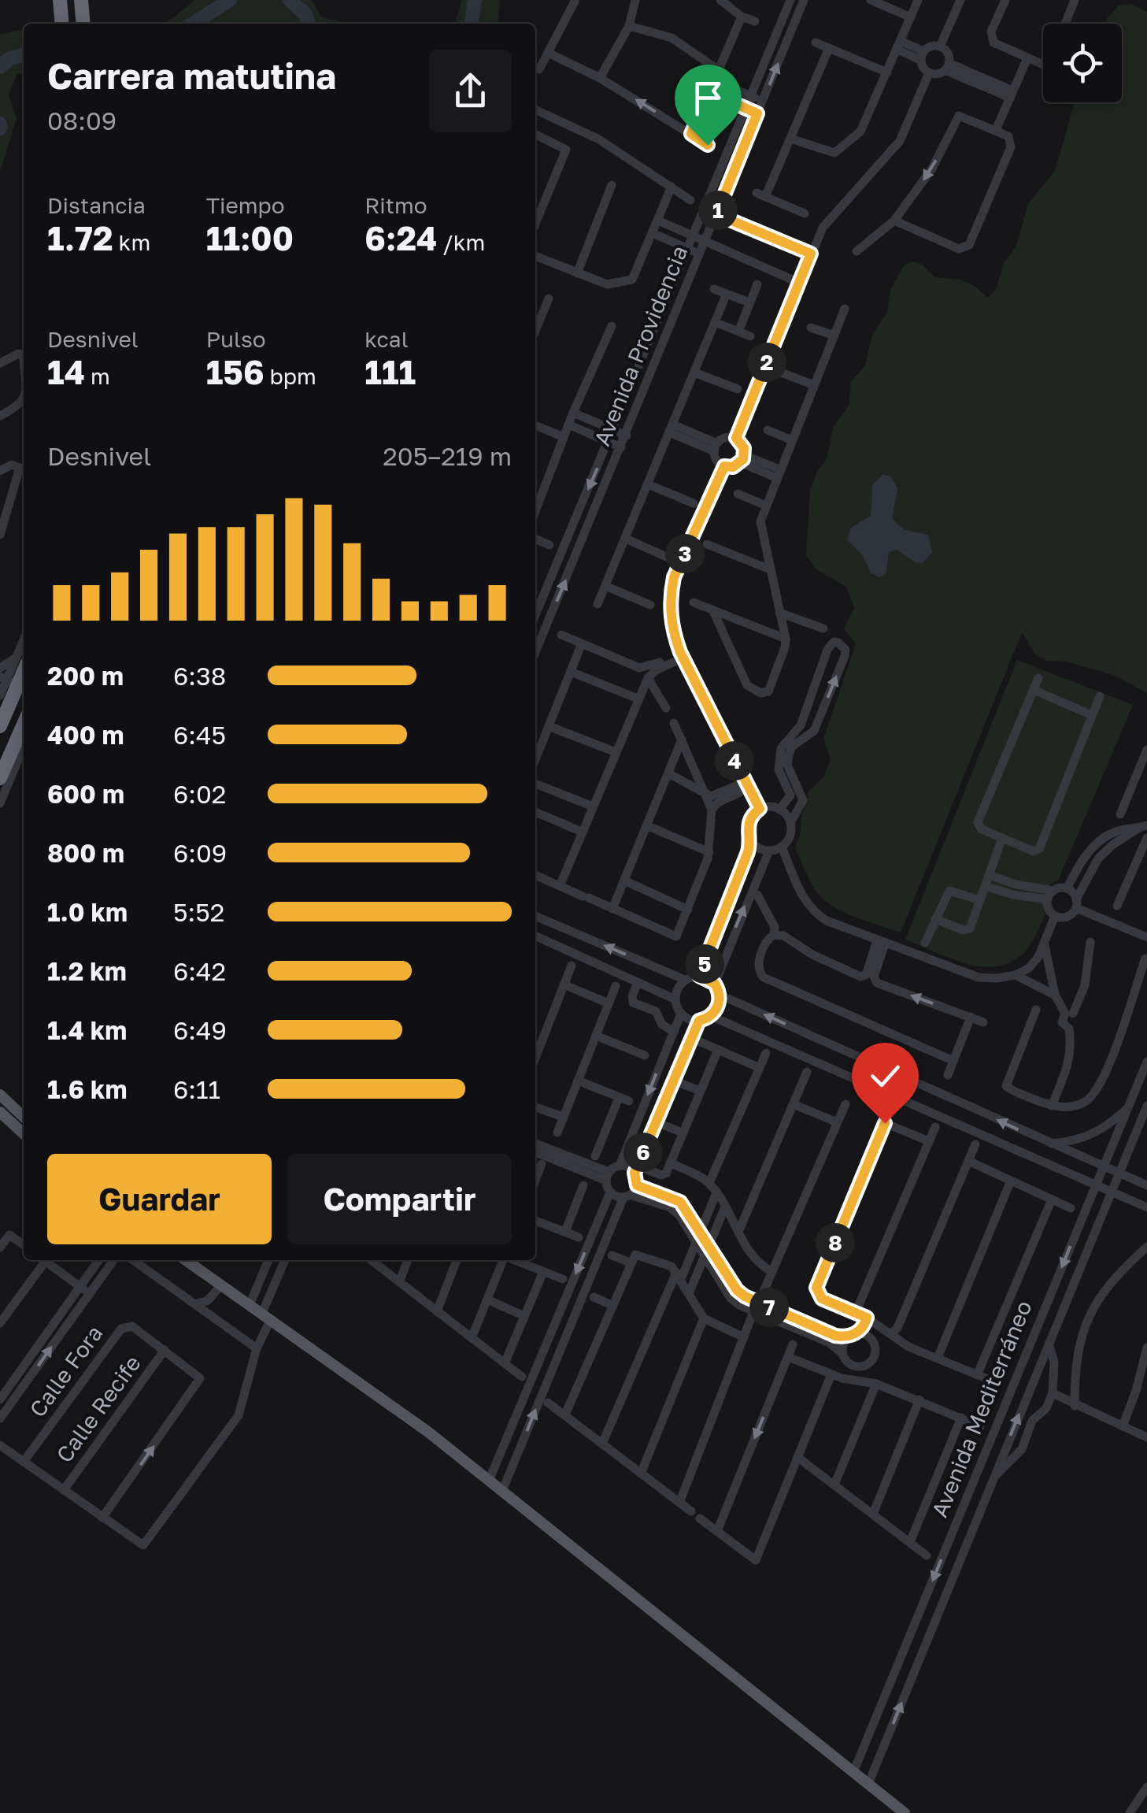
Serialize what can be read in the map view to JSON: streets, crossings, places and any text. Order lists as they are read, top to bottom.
{
  "streets": {
    "street": [
      "Avenida Providencia",
      "Calle Fora",
      "Calle Recife",
      "Avenida Mediterráneo"
    ]
  },
  "crossings": [
    ["Calle Fora", "Calle Recife"]
  ],
  "one_way": ["Calle Fora"],
  "page": {
    "heading": ["Carrera matutina", "08:09"],
    "stats": [
      ["Distancia", "1.72 km"],
      ["Tiempo", "11:00"],
      ["Ritmo", "6:24 /km"],
      ["Desnivel", "14 m"],
      ["Pulso", "156 bpm"],
      ["kcal", "111"]
    ],
    "pins": [
      "1",
      "2",
      "3",
      "4",
      "5",
      "6",
      "8",
      "7"
    ],
    "chart": ["Desnivel", "205–219 m"],
    "list": [
      {
        "name": "200 m",
        "note": "6:38"
      },
      {
        "name": "400 m",
        "note": "6:45"
      },
      {
        "name": "600 m",
        "note": "6:02"
      },
      {
        "name": "800 m",
        "note": "6:09"
      },
      {
        "name": "1.0 km",
        "note": "5:52"
      },
      {
        "name": "1.2 km",
        "note": "6:42"
      },
      {
        "name": "1.4 km",
        "note": "6:49"
      },
      {
        "name": "1.6 km",
        "note": "6:11"
      }
    ],
    "buttons": ["Guardar", "Compartir"]
  }
}
